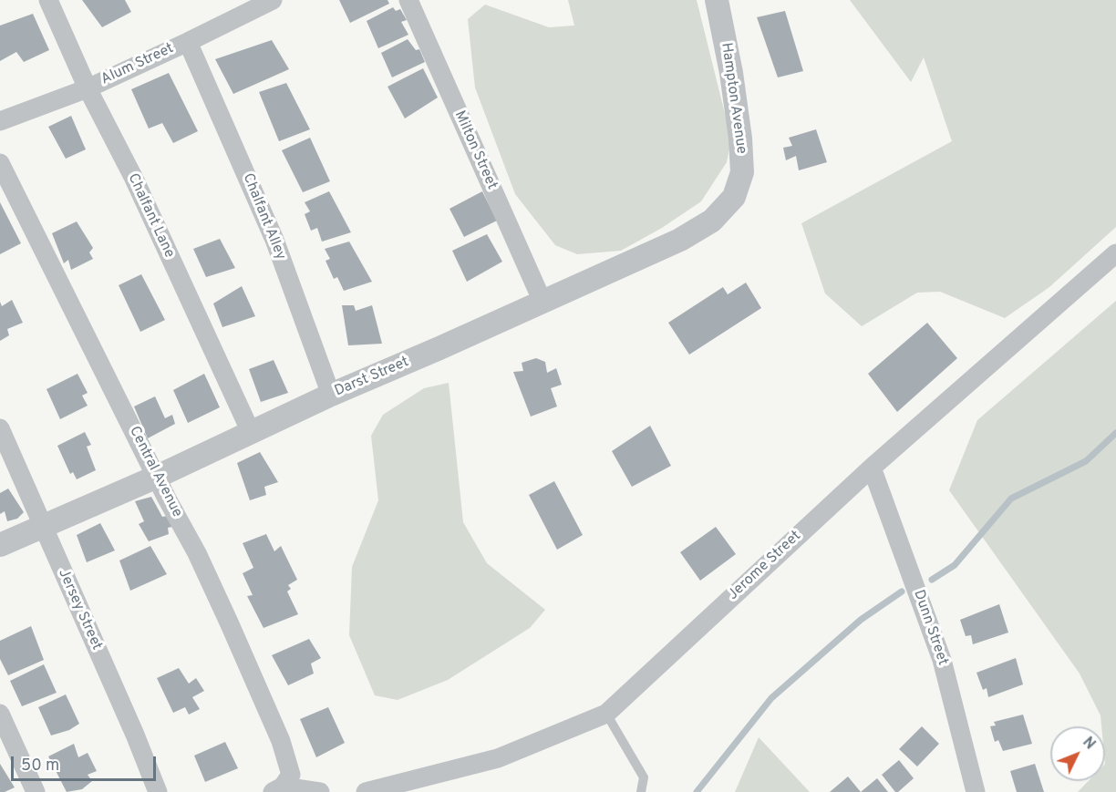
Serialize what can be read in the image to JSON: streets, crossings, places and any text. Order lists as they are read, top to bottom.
{
  "streets": {
    "street": [
      "Alum Street",
      "Hampton Avenue",
      "Milton Street",
      "Chalfant Lane",
      "Chalfant Alley",
      "Darst Street",
      "Central Avenue",
      "Jerome Street",
      "Jersey Street",
      "Dunn Street"
    ]
  },
  "crossings": [
    ["Alum Street", "Chalfant Lane"],
    ["Alum Street", "Chalfant Alley"],
    ["Hampton Avenue", "Darst Street"],
    ["Milton Street", "Darst Street"],
    ["Chalfant Lane", "Darst Street"],
    ["Chalfant Alley", "Darst Street"],
    ["Darst Street", "Central Avenue"],
    ["Darst Street", "Jersey Street"],
    ["Jerome Street", "Dunn Street"]
  ],
  "scale_bar": "50 m",
  "north": "top right"
}
